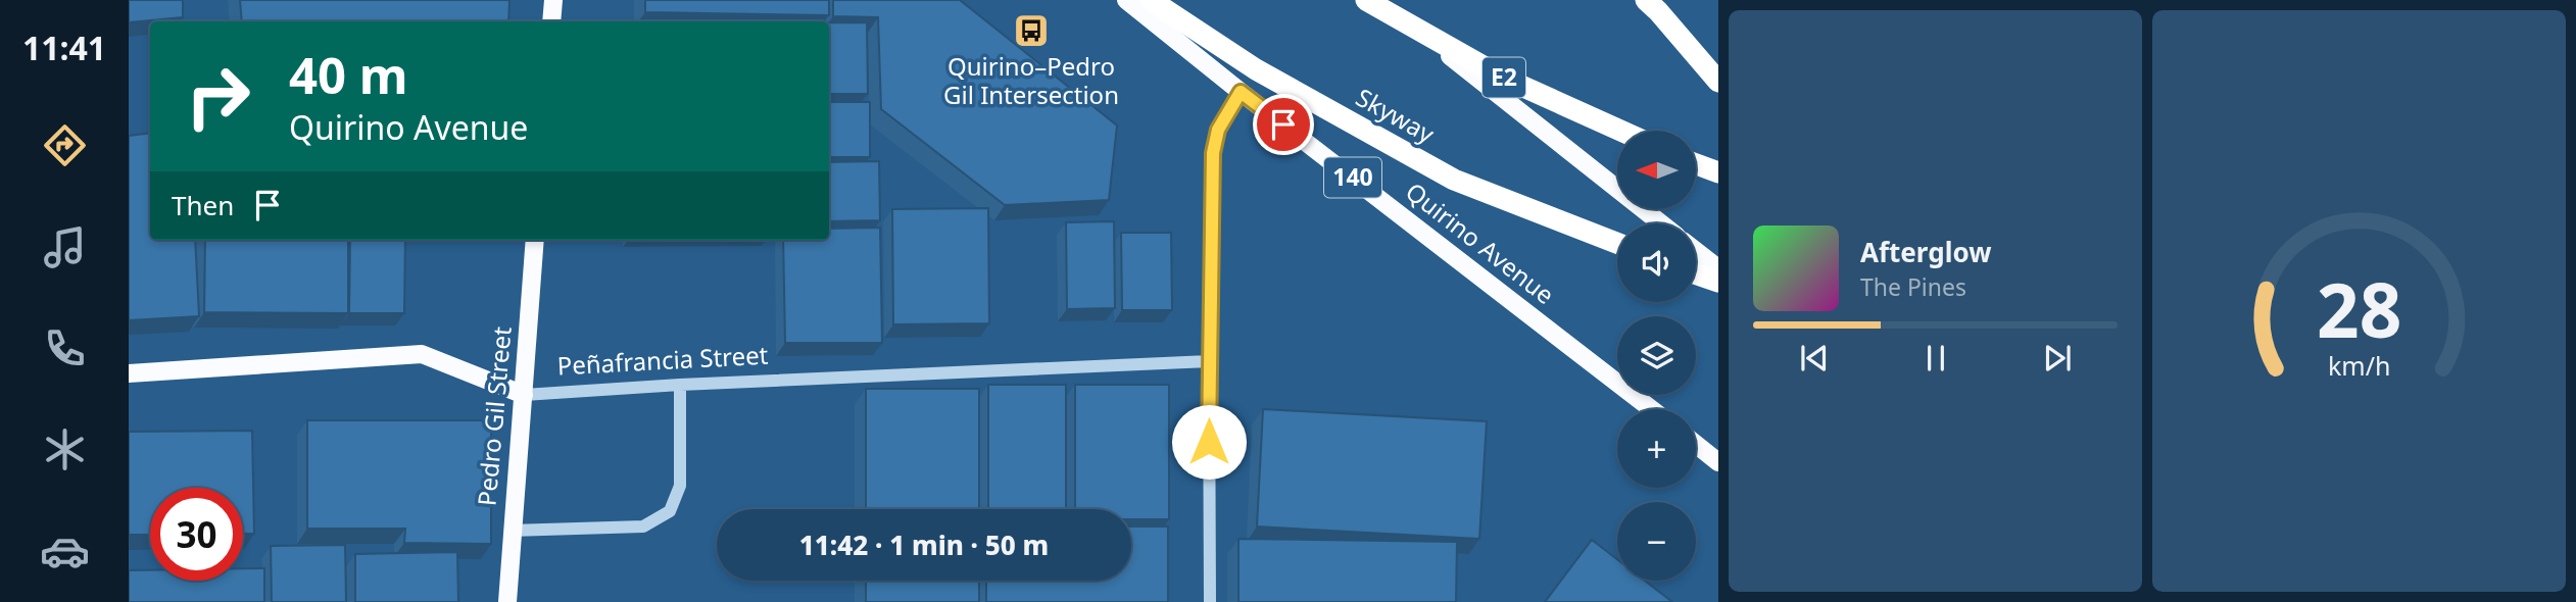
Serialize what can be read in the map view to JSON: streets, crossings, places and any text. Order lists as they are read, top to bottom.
{
  "streets": {
    "highway": ["E2", "Skyway"],
    "main road": [
      "140",
      "Quirino Avenue",
      "Peñafrancia Street",
      "Pedro Gil Street"
    ]
  },
  "crossings": [
    ["Peñafrancia Street", "Pedro Gil Street"]
  ],
  "places": {
    "bus stop": ["Quirino–Pedro Gil Intersection"]
  },
  "north": "left",
  "page": {
    "tabs": "11:41",
    "turn": ["40 m", "Quirino Avenue"],
    "map_buttons": ["+", "−"],
    "then": "Then",
    "song": ["Afterglow", "The Pines"],
    "limit": "30",
    "trip": "11:42 · 1 min · 50 m",
    "gauge": ["28", "km/h"]
  }
}
